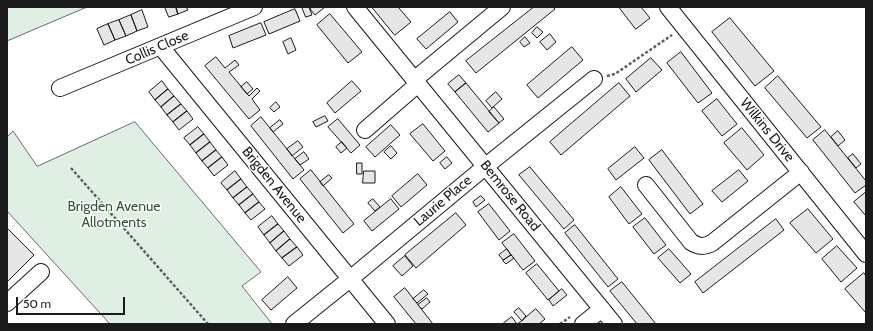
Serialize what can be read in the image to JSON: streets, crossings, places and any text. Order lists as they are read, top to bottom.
{
  "streets": {
    "street": [
      "Collis Close",
      "Wilkins Drive",
      "Brigden Avenue",
      "Bemrose Road",
      "Laurie Place"
    ]
  },
  "crossings": [
    ["Collis Close", "Brigden Avenue"],
    ["Brigden Avenue", "Laurie Place"],
    ["Bemrose Road", "Laurie Place"]
  ],
  "parks": ["Brigden Avenue Allotments"],
  "scale_bar": "50 m"
}
